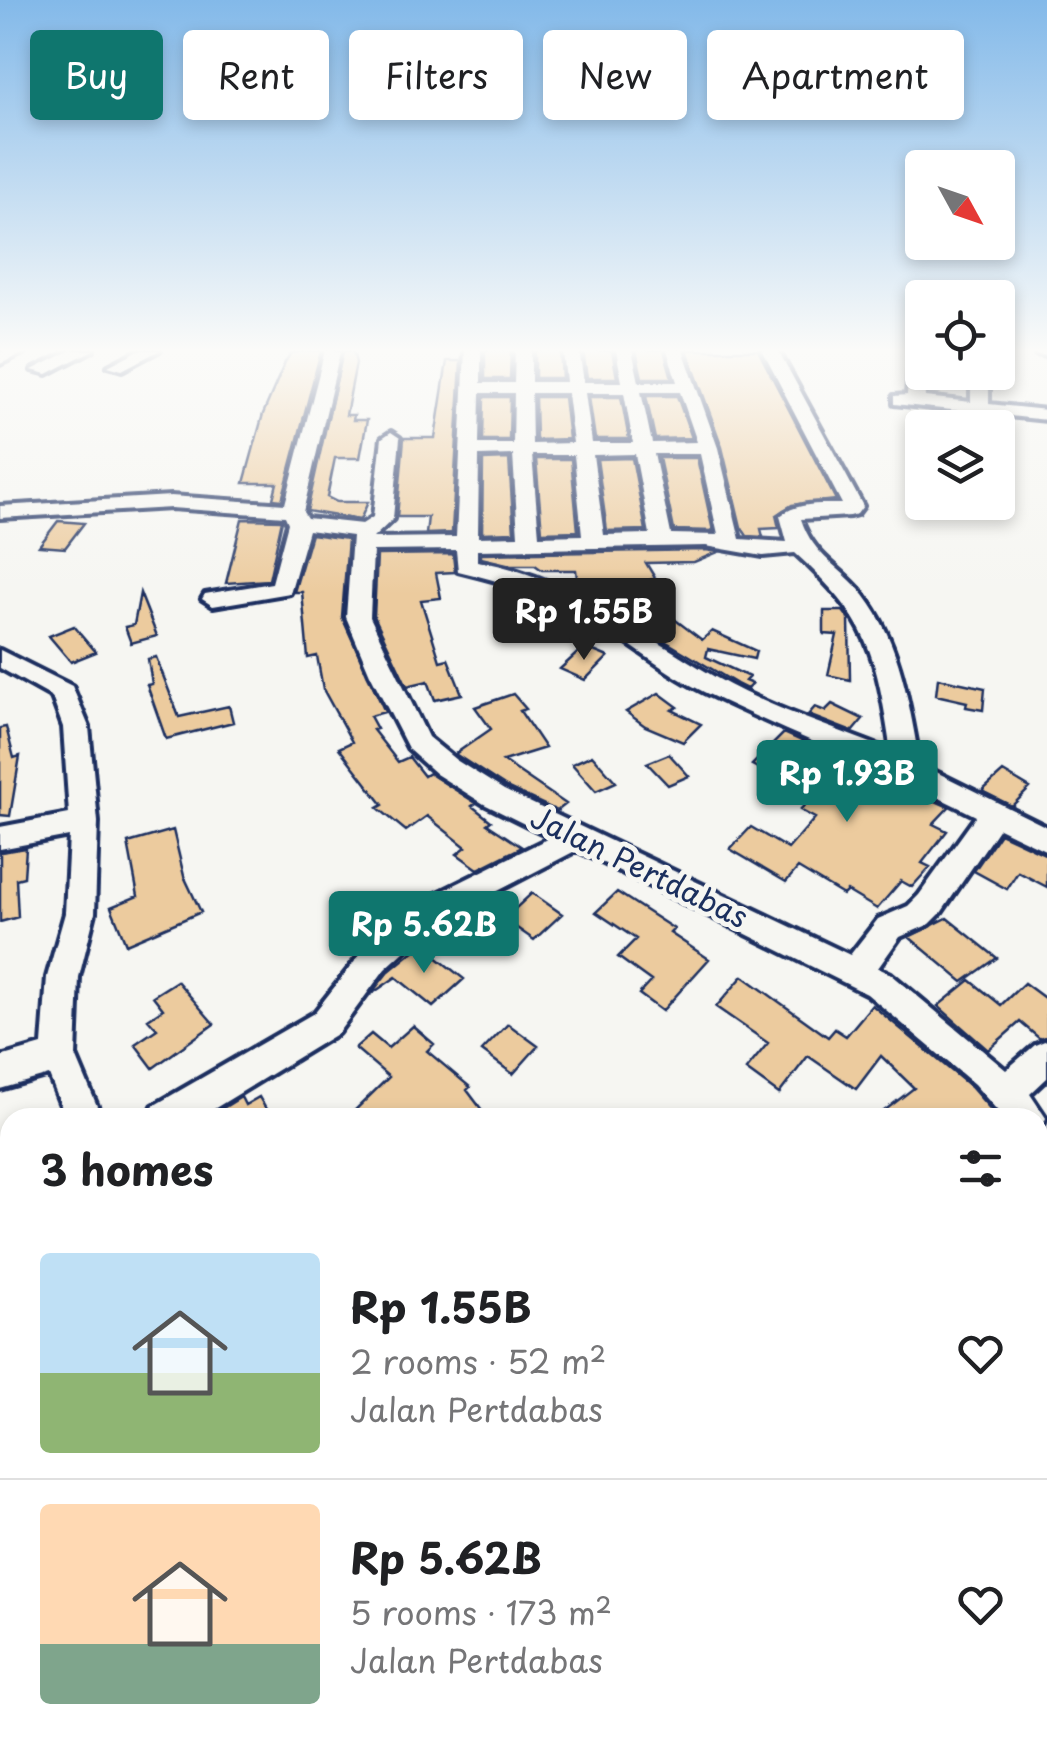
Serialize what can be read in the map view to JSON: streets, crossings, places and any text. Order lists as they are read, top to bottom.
{
  "streets": {
    "street": ["Jalan Pertdabas"]
  },
  "north": "bottom right",
  "page": {
    "chip": [
      "Buy",
      "Rent",
      "Filters",
      "New",
      "Apartment"
    ],
    "price": ["Rp 1.55B", "Rp 1.93B", "Rp 5.62B"],
    "heading": "3 homes",
    "list": [
      {
        "name": "Rp 1.55B",
        "note": "2 rooms · 52 m² · Jalan Pertdabas"
      },
      {
        "name": "Rp 5.62B",
        "note": "5 rooms · 173 m² · Jalan Pertdabas"
      }
    ]
  }
}
